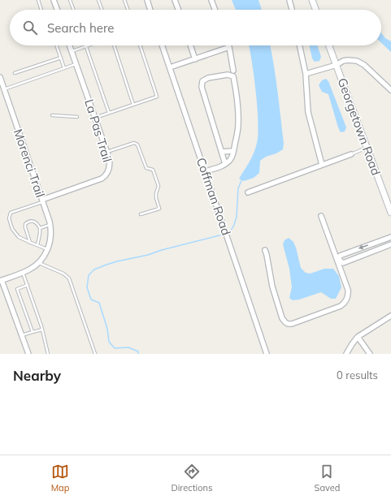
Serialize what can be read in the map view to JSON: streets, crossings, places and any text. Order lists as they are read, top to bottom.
{
  "streets": {
    "main road": ["Georgetown Road"],
    "street": ["La Pas Trail", "Morenci Trail", "Coffman Road"]
  },
  "crossings": [
    ["La Pas Trail", "Morenci Trail"]
  ],
  "page": {
    "search": "Search here",
    "heading": ["Nearby", "0 results"],
    "nav": ["Map", "Directions", "Saved"]
  }
}
